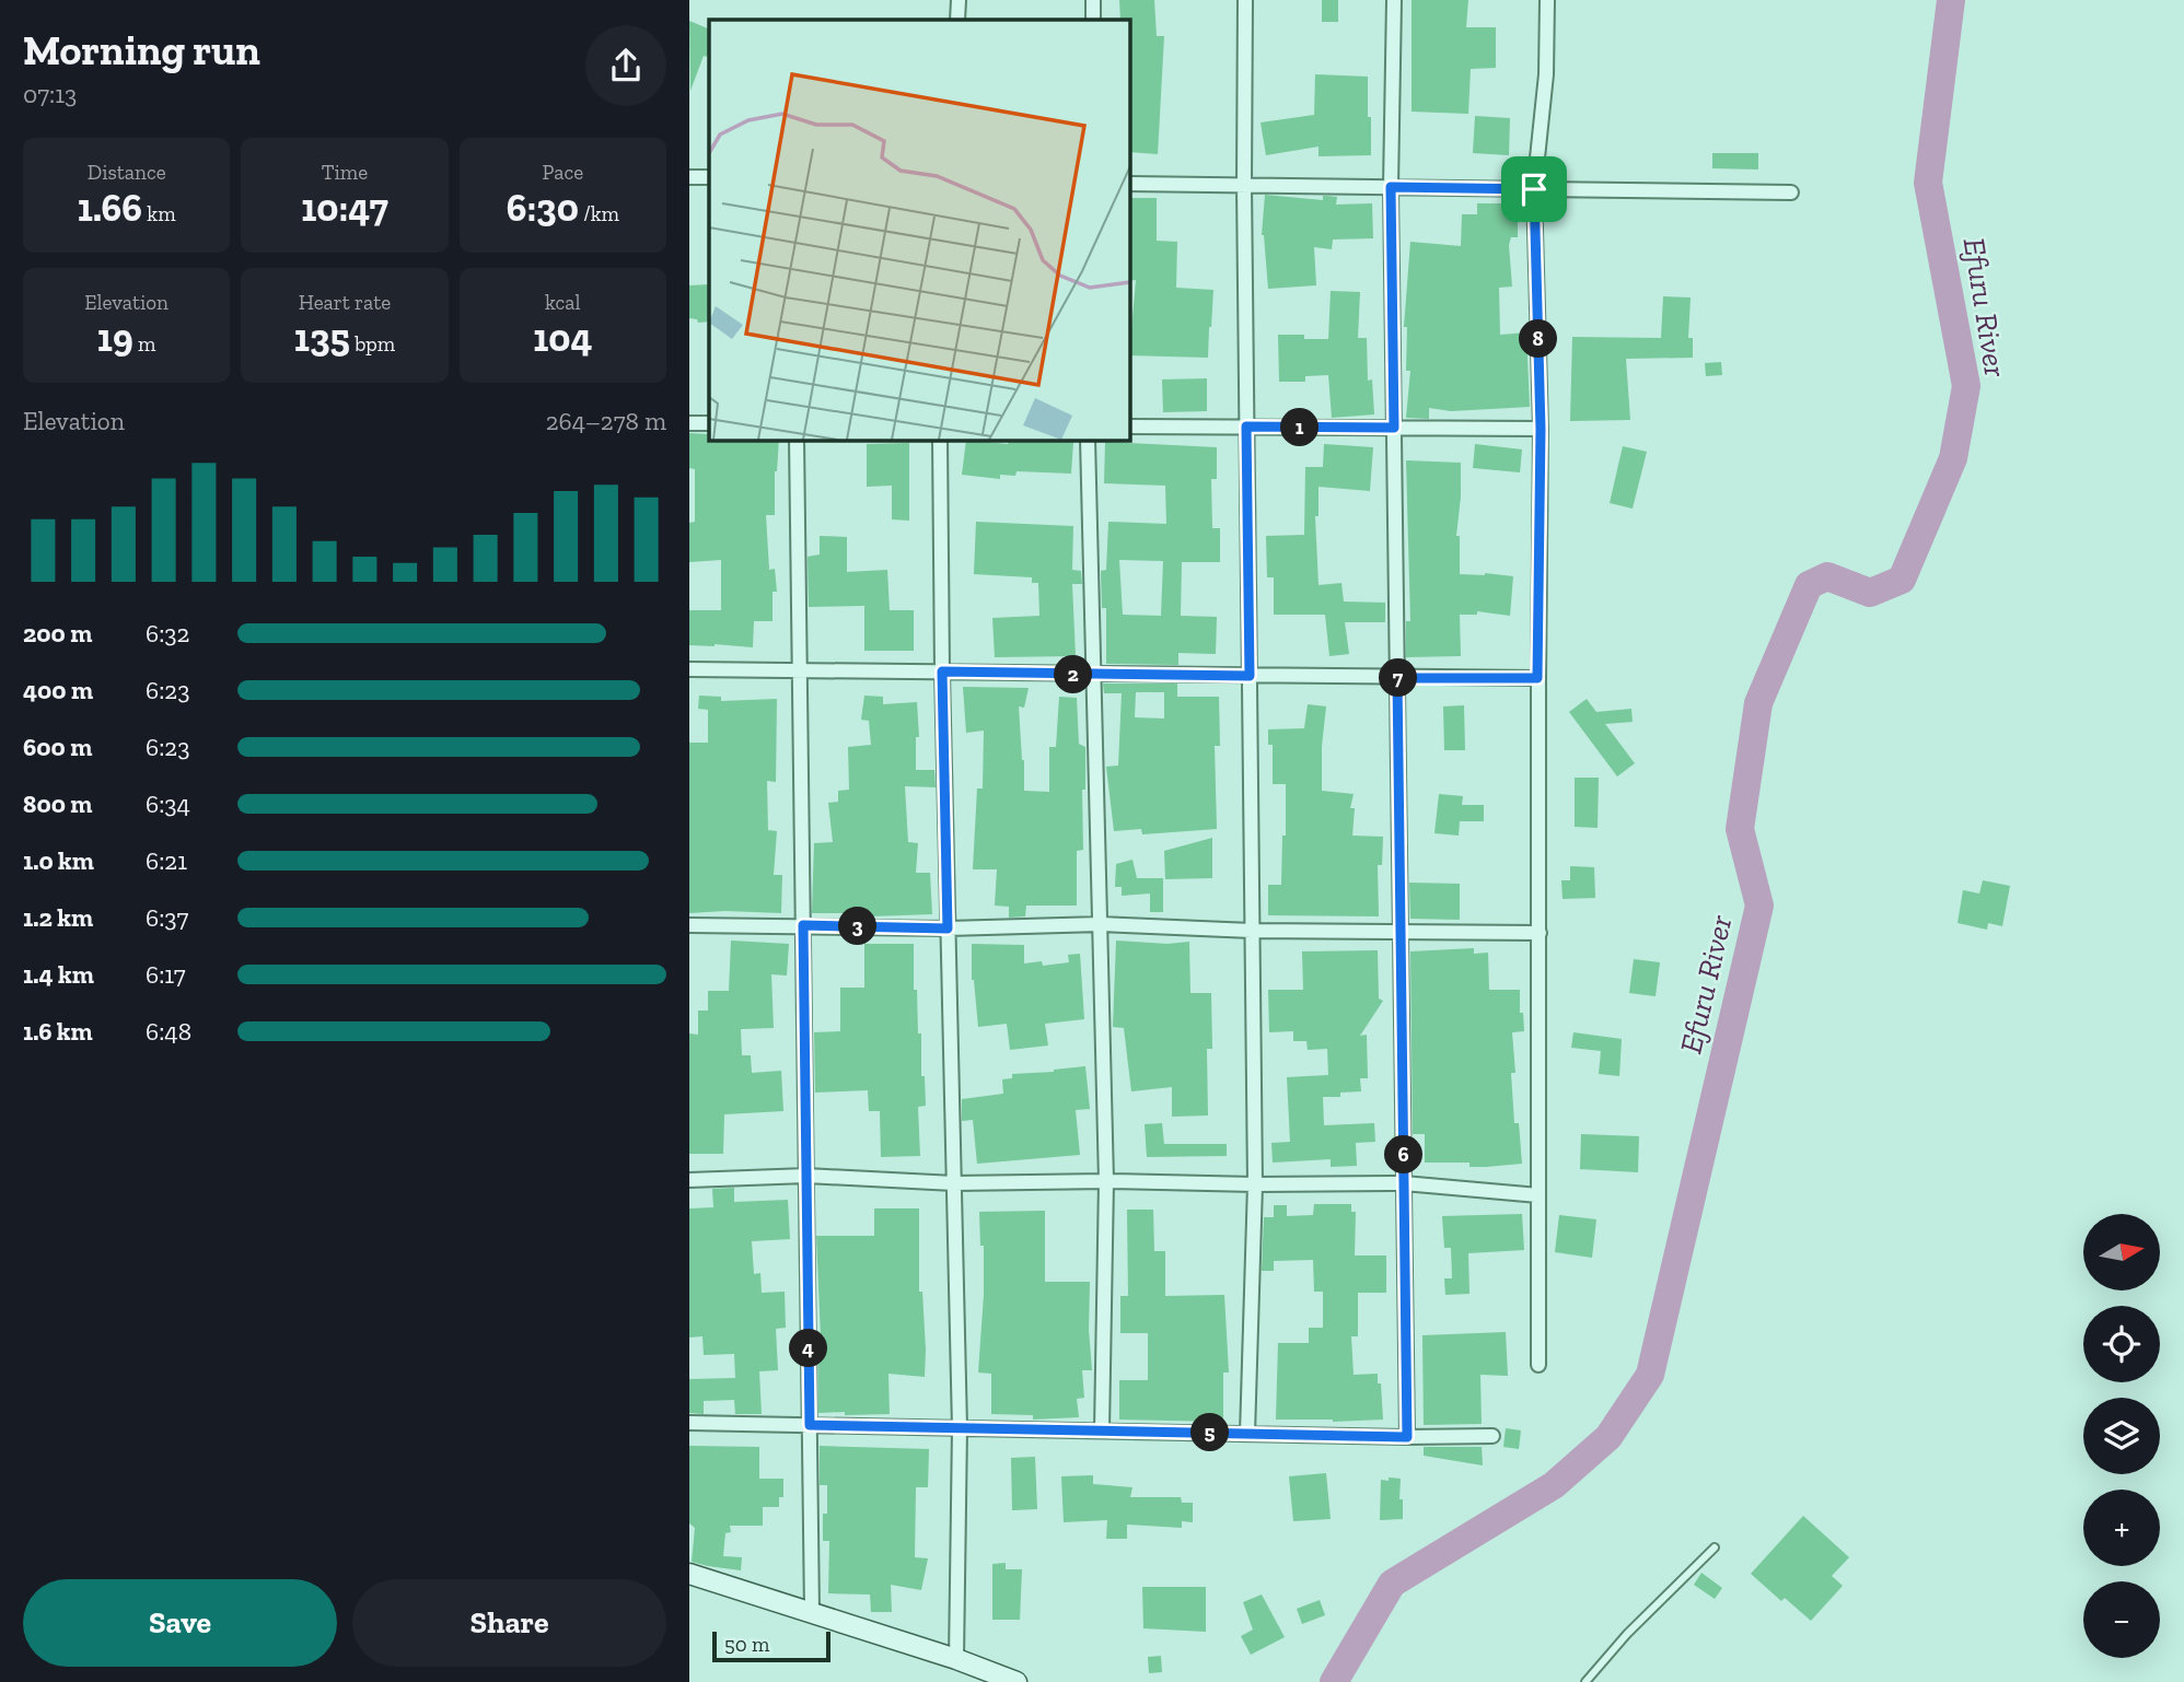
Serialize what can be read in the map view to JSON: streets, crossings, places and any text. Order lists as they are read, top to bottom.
{
  "water": ["Efuru River"],
  "scale_bar": "50 m",
  "north": "right",
  "page": {
    "heading": ["Morning run", "07:13"],
    "stats": [
      ["Distance", "1.66 km"],
      ["Time", "10:47"],
      ["Pace", "6:30 /km"],
      ["Elevation", "19 m"],
      ["Heart rate", "135 bpm"],
      ["kcal", "104"]
    ],
    "pins": [
      "8",
      "1",
      "2",
      "7",
      "3",
      "6",
      "4",
      "5"
    ],
    "chart": ["Elevation", "264–278 m"],
    "list": [
      {
        "name": "200 m",
        "note": "6:32"
      },
      {
        "name": "400 m",
        "note": "6:23"
      },
      {
        "name": "600 m",
        "note": "6:23"
      },
      {
        "name": "800 m",
        "note": "6:34"
      },
      {
        "name": "1.0 km",
        "note": "6:21"
      },
      {
        "name": "1.2 km",
        "note": "6:37"
      },
      {
        "name": "1.4 km",
        "note": "6:17"
      },
      {
        "name": "1.6 km",
        "note": "6:48"
      }
    ],
    "map_buttons": ["+", "−"],
    "buttons": ["Save", "Share"],
    "scale": "50 m"
  }
}
